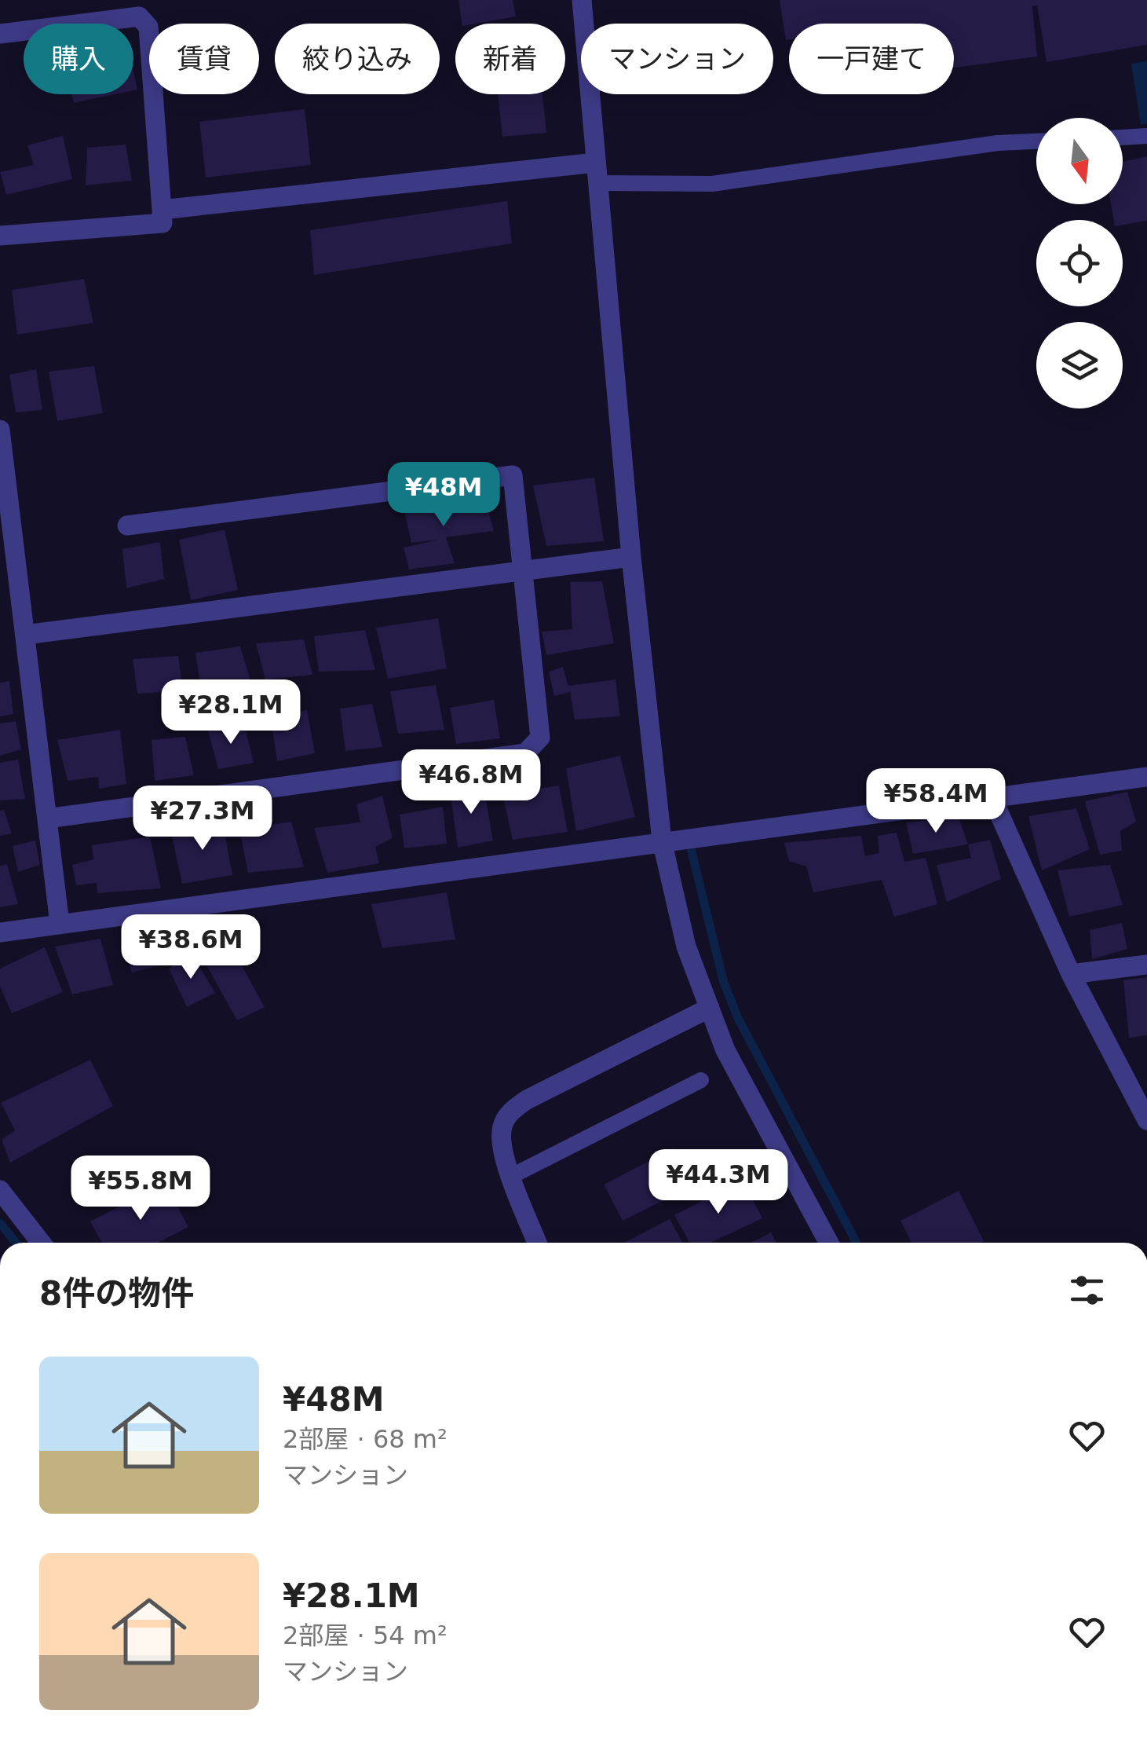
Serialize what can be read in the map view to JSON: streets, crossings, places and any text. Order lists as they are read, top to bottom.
{
  "north": "bottom",
  "page": {
    "chip": [
      "購入",
      "賃貸",
      "絞り込み",
      "新着",
      "マンション",
      "一戸建て"
    ],
    "price": [
      "¥48M",
      "¥28.1M",
      "¥46.8M",
      "¥58.4M",
      "¥27.3M",
      "¥38.6M",
      "¥44.3M",
      "¥55.8M"
    ],
    "heading": "8件の物件",
    "list": [
      {
        "name": "¥48M",
        "note": "2部屋 · 68 m² · マンション"
      },
      {
        "name": "¥28.1M",
        "note": "2部屋 · 54 m² · マンション"
      }
    ]
  }
}
